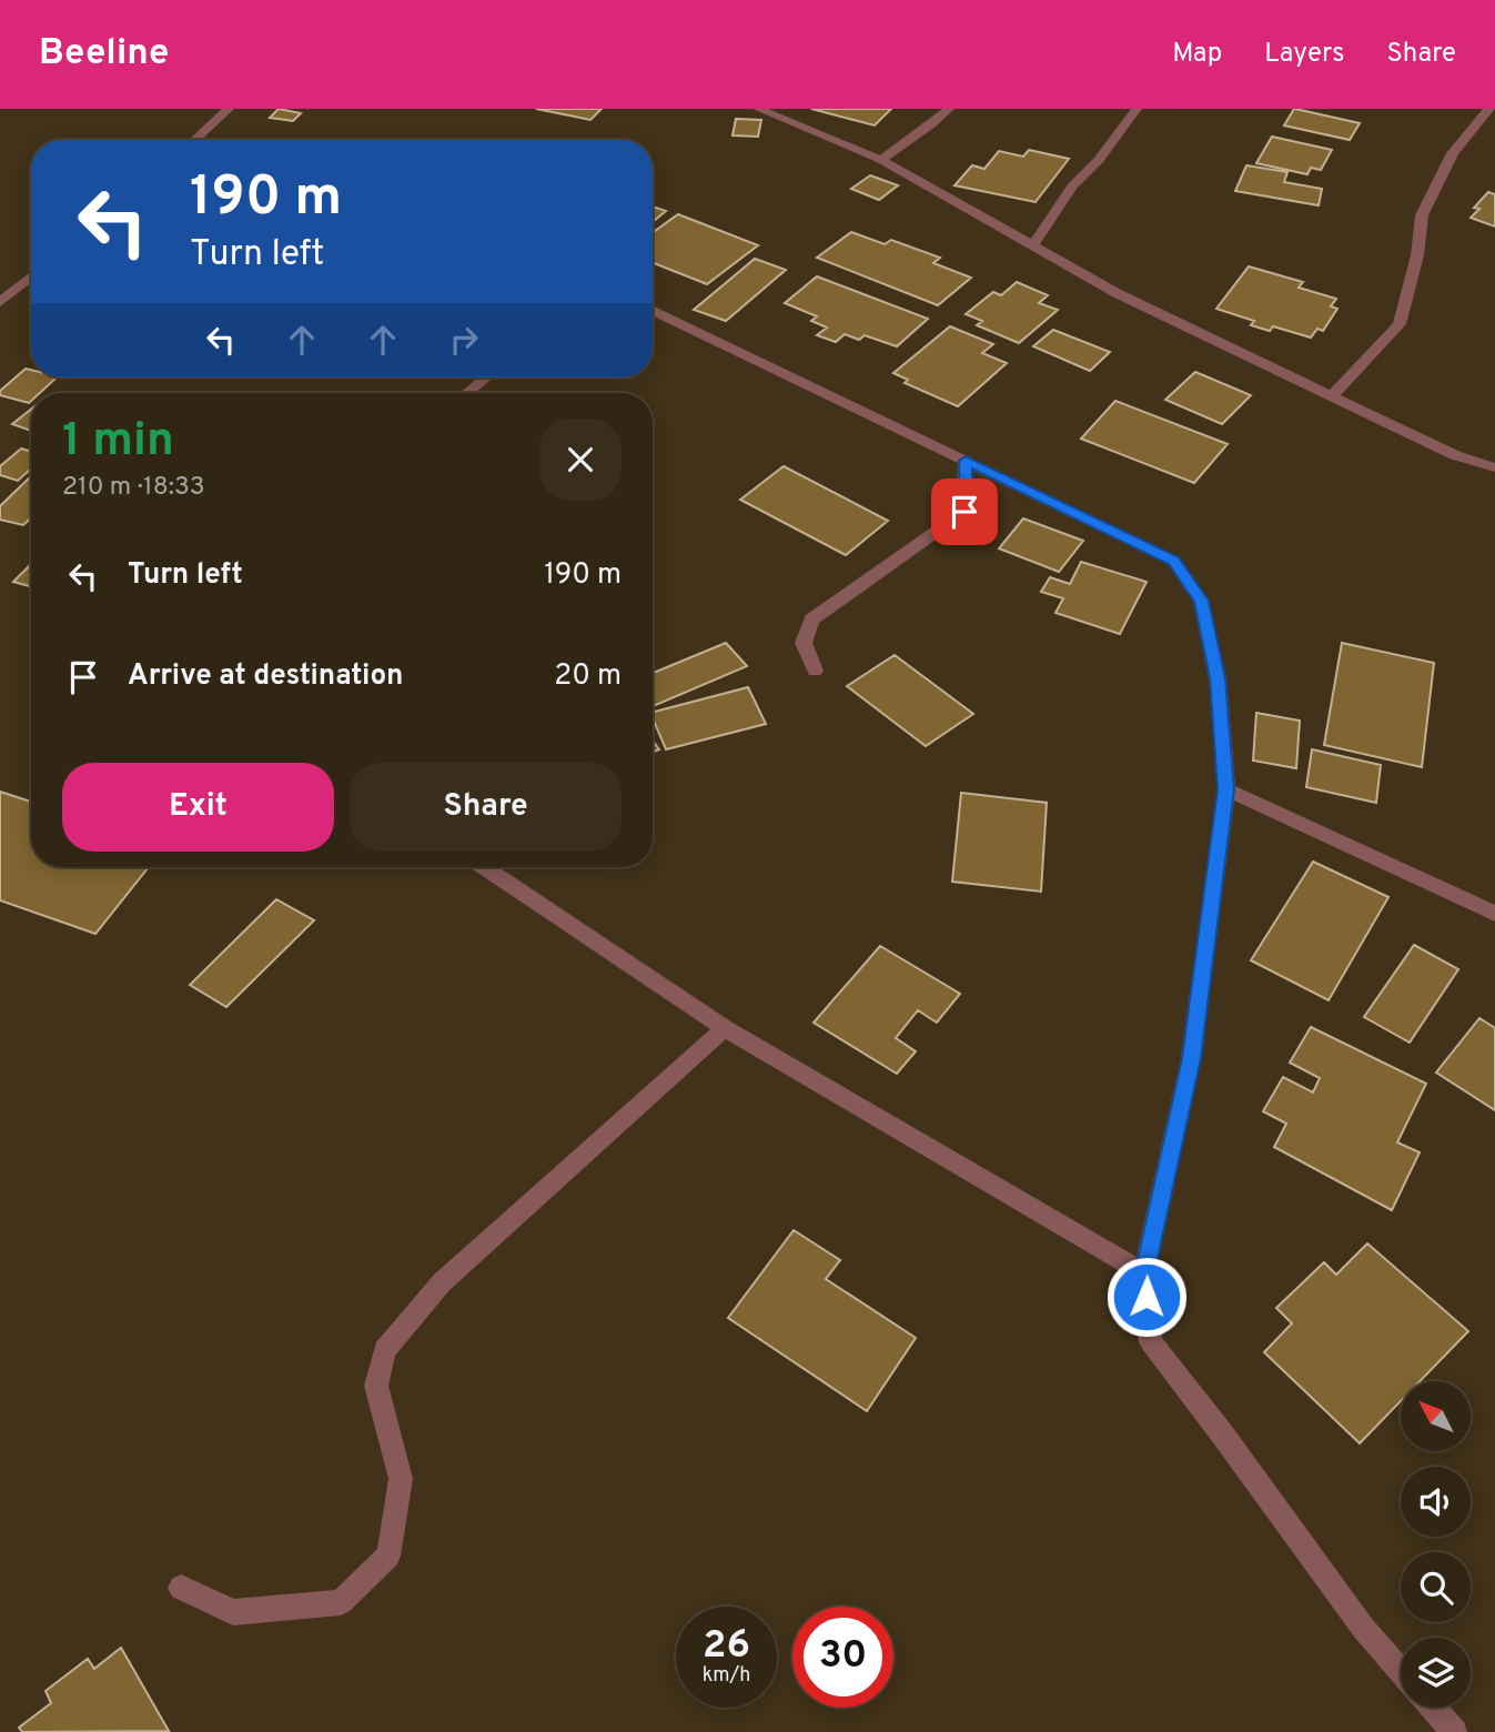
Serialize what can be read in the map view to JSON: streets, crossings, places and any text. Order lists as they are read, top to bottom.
{
  "north": "top left",
  "page": {
    "header": "Beeline",
    "nav": ["Map", "Layers", "Share"],
    "turn": ["190 m", "Turn left"],
    "heading": ["1 min", "210 m · 18:33"],
    "list": [
      {
        "name": "Turn left",
        "value": "190 m"
      },
      {
        "name": "Arrive at destination",
        "value": "20 m"
      }
    ],
    "buttons": ["Exit", "Share"],
    "speed": "26 km/h",
    "limit": "30"
  }
}
